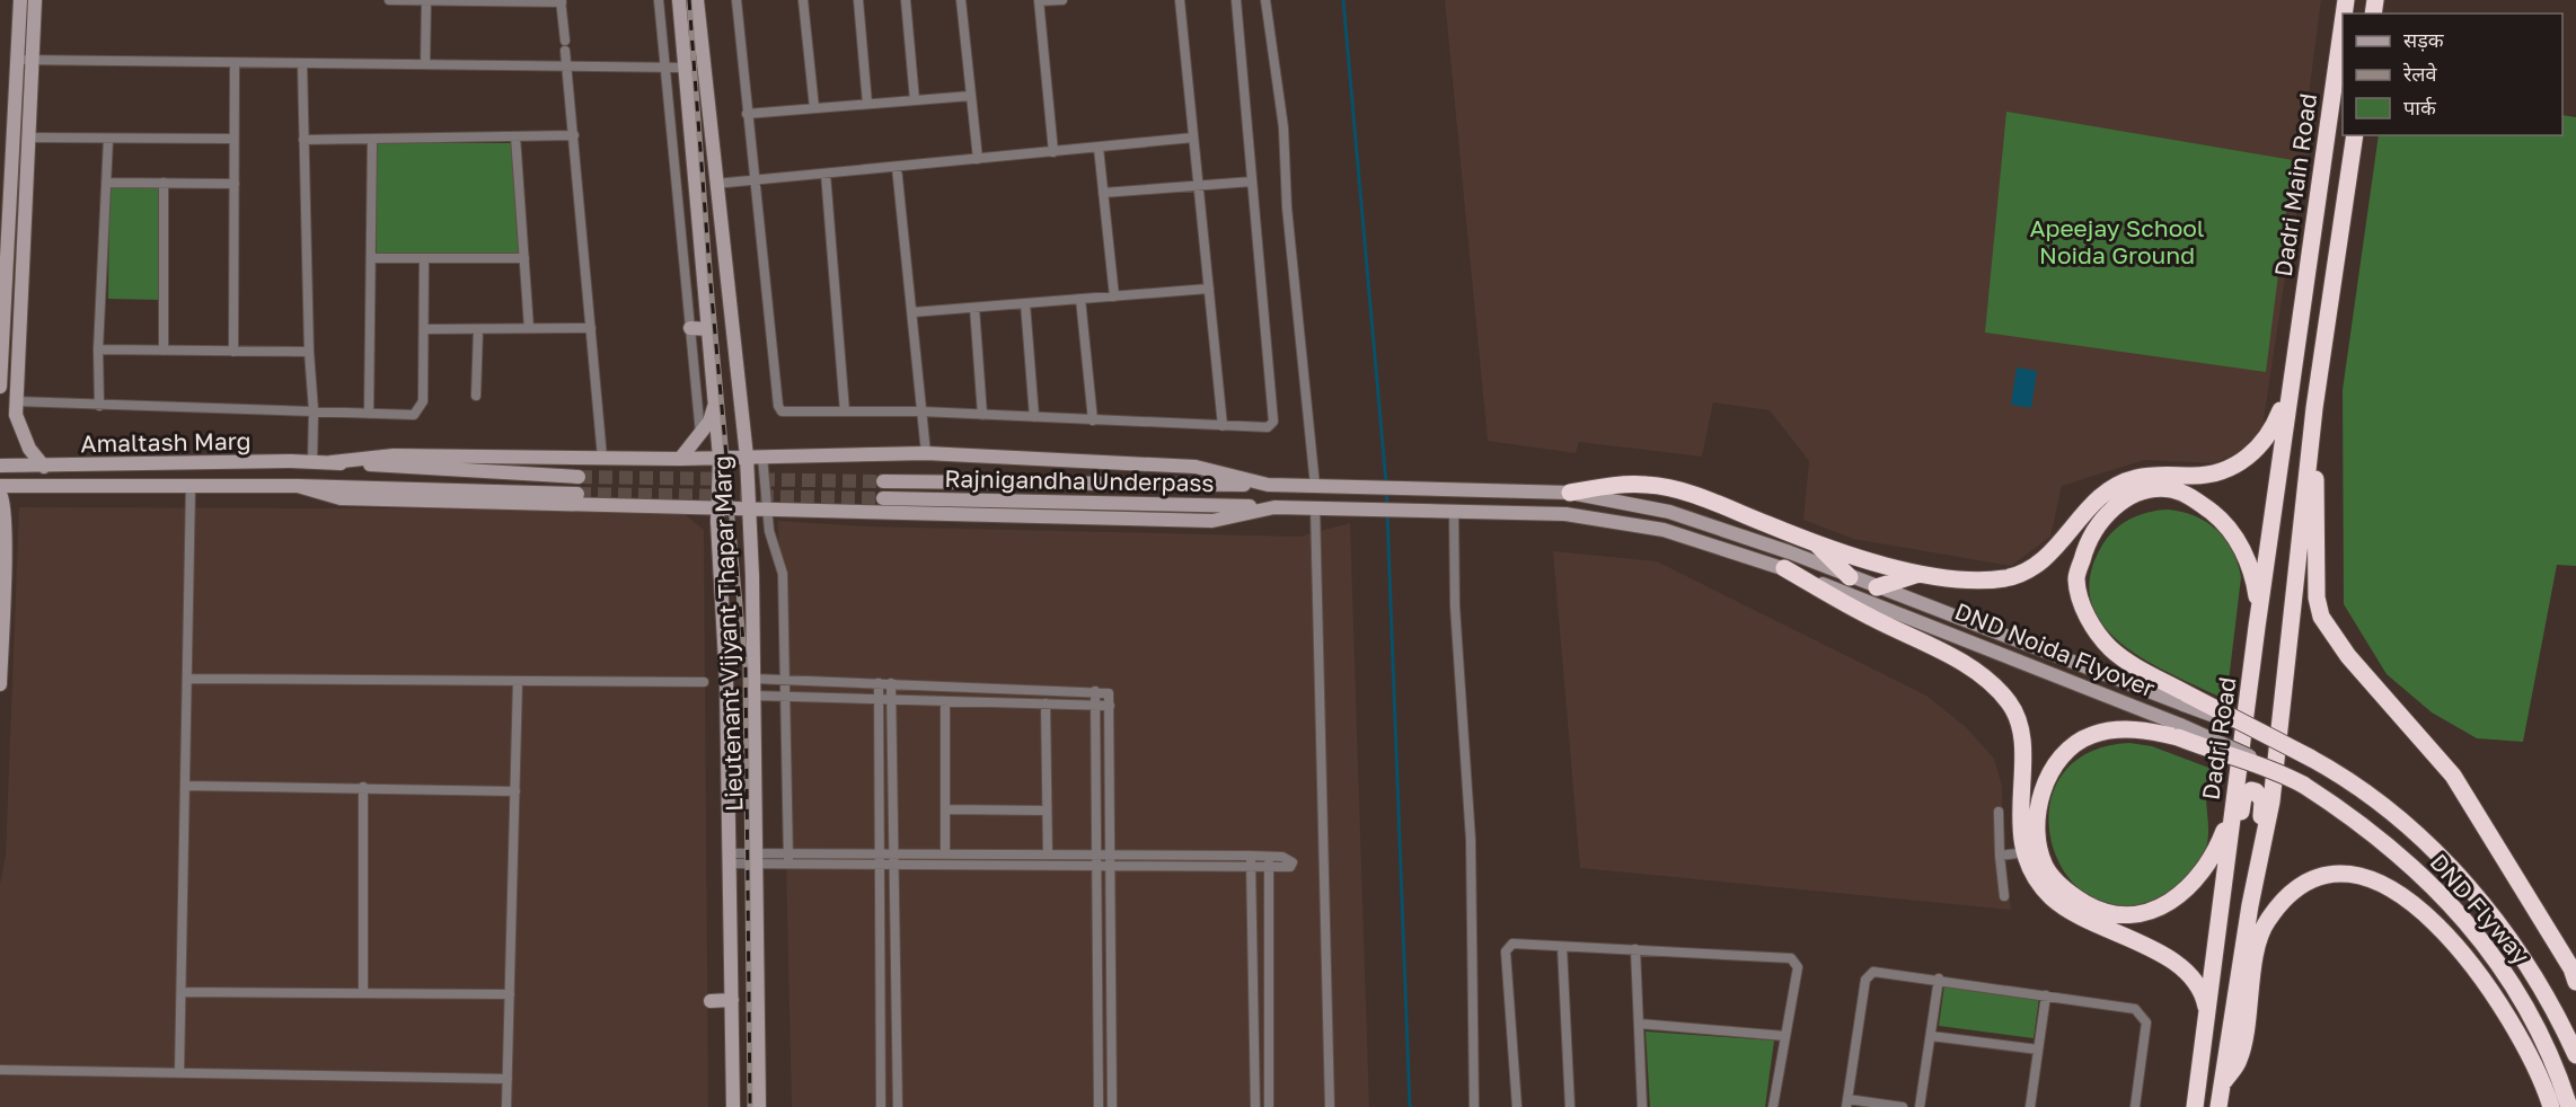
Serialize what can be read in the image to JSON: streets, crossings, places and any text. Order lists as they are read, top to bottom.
{
  "streets": {
    "highway": ["Dadri Main Road", "Dadri Road", "DND Flyway"],
    "main road": [
      "Amaltash Marg",
      "Rajnigandha Underpass",
      "Lieutenant Vijyant Thapar Marg",
      "DND Noida Flyover"
    ]
  },
  "crossings": [
    ["Dadri Main Road", "Dadri Road"],
    ["Rajnigandha Underpass", "DND Noida Flyover"],
    ["DND Noida Flyover", "DND Flyway"]
  ],
  "parks": ["Apeejay School Noida Ground"],
  "legend": ["सड़क", "रेलवे", "पार्क"]
}
